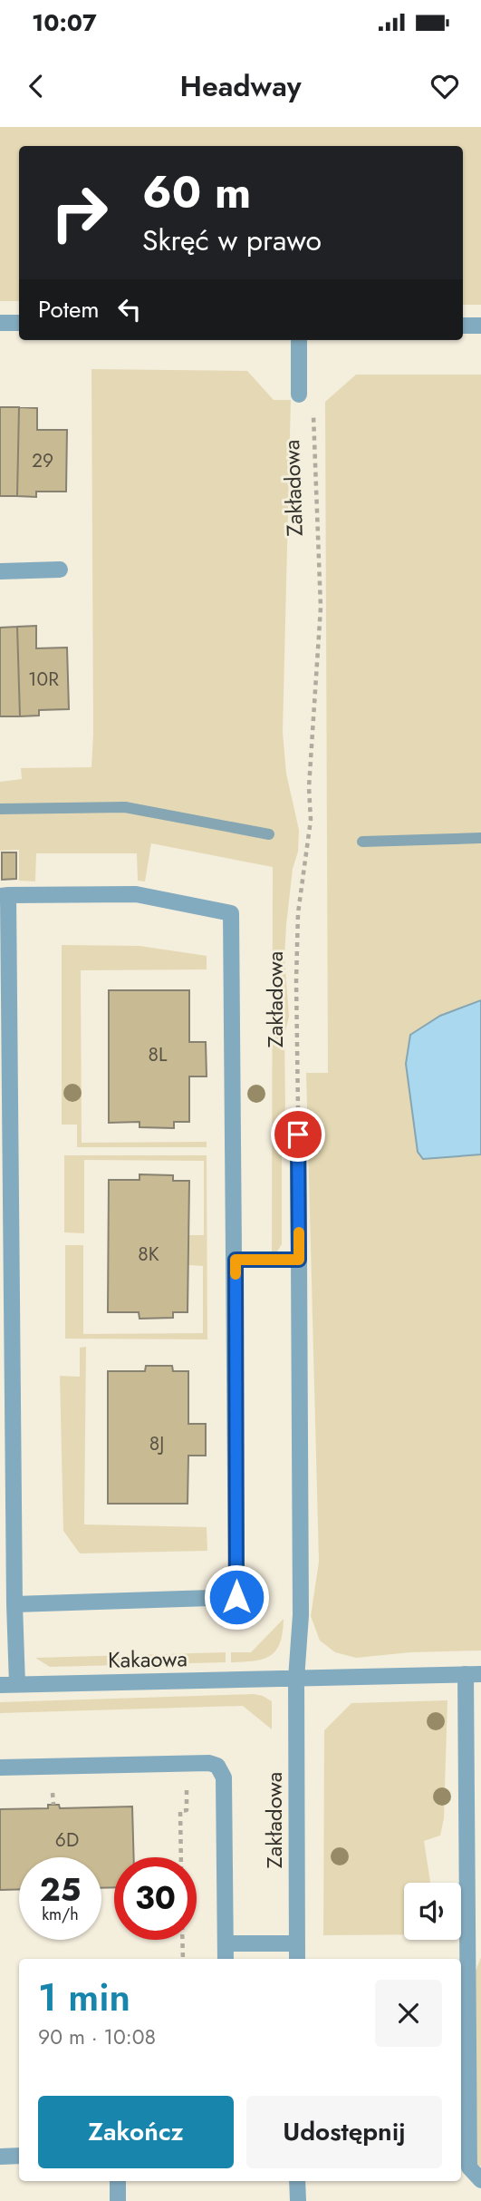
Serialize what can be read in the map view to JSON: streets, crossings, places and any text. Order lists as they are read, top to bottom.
{
  "streets": {
    "street": ["Zakładowa", "Kakaowa"]
  },
  "crossings": [
    ["Zakładowa", "Kakaowa"]
  ],
  "house_numbers": [
    "29",
    "10R",
    "8L",
    "8K",
    "8J",
    "6D"
  ],
  "page": {
    "status": "10:07",
    "header": "Headway",
    "turn": ["60 m", "Skręć w prawo"],
    "then": "Potem",
    "speed": "25 km/h",
    "limit": "30",
    "heading": ["1 min", "90 m · 10:08"],
    "buttons": ["Zakończ", "Udostępnij"]
  }
}
